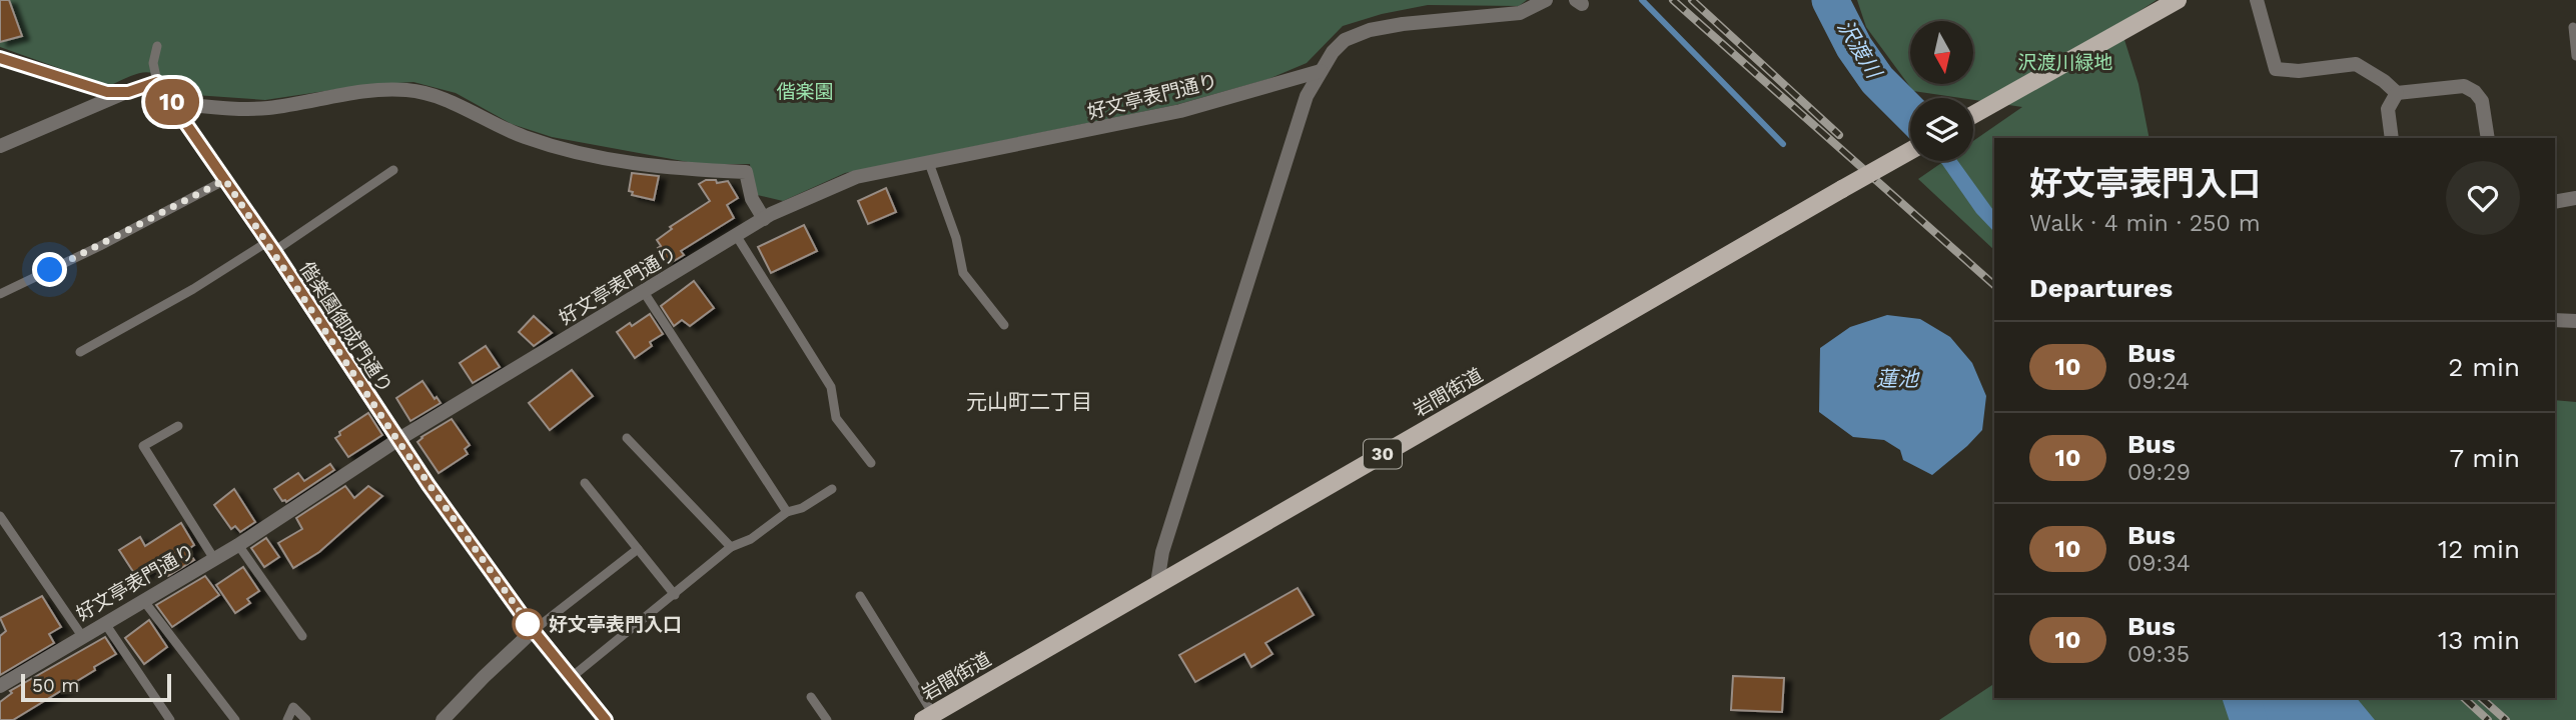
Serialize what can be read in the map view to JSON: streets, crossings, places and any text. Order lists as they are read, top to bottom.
{
  "streets": {
    "main road": ["偕楽園御成門通り", "岩間街道", "30"],
    "street": ["好文亭表門通り"]
  },
  "crossings": [
    ["好文亭表門通り", "偕楽園御成門通り"]
  ],
  "districts": ["元山町二丁目"],
  "water": ["沢渡川", "蓮池"],
  "parks": ["沢渡川緑地", "偕楽園"],
  "places": ["好文亭表門入口"],
  "lines": ["bus line 10"],
  "scale_bar": "50 m",
  "north": "bottom",
  "page": {
    "on_map": "10",
    "heading": [
      ["好文亭表門入口", "Walk · 4 min · 250 m"],
      "Departures"
    ],
    "list": [
      {
        "mark": "10",
        "name": "Bus",
        "note": "09:24",
        "value": "2 min"
      },
      {
        "mark": "10",
        "name": "Bus",
        "note": "09:29",
        "value": "7 min"
      },
      {
        "mark": "10",
        "name": "Bus",
        "note": "09:34",
        "value": "12 min"
      },
      {
        "mark": "10",
        "name": "Bus",
        "note": "09:35",
        "value": "13 min"
      }
    ],
    "scale": "50 m"
  }
}
